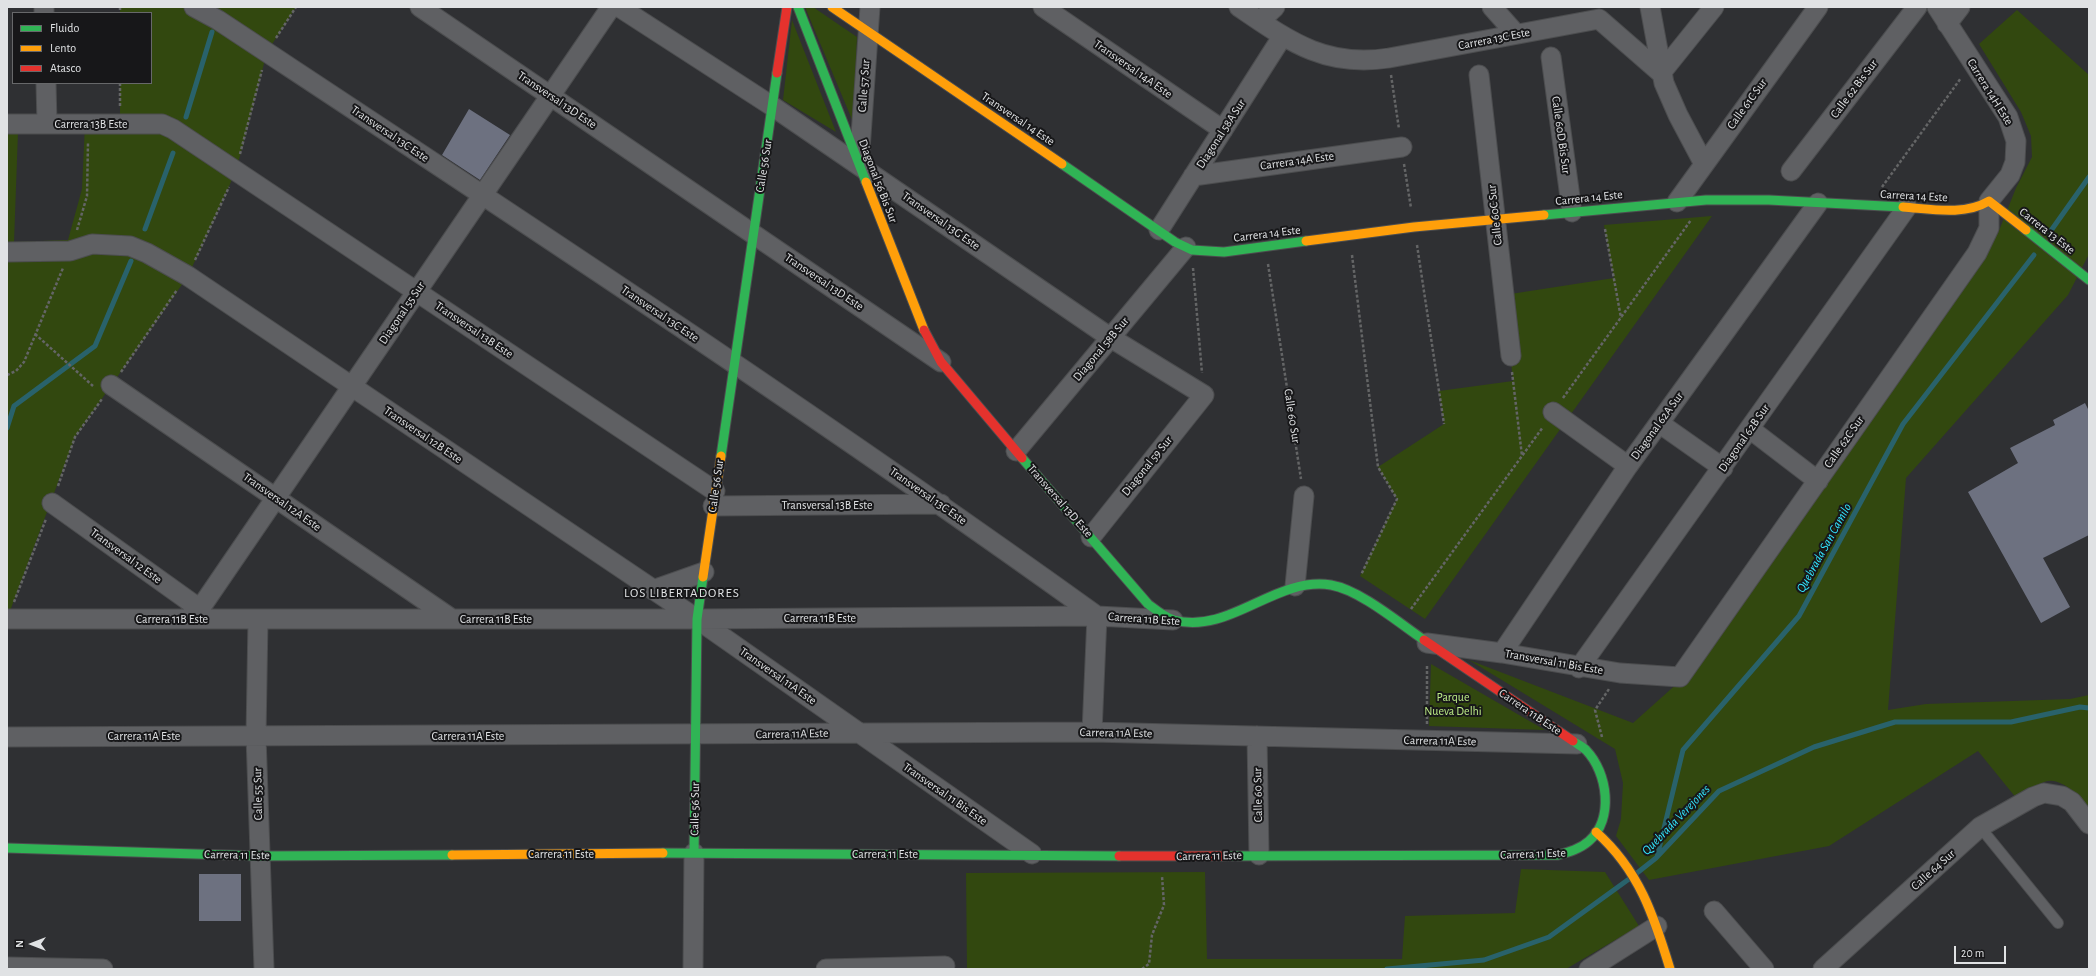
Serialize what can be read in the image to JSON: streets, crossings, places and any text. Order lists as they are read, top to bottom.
{
  "streets": {
    "street": [
      "Carrera 13C Este",
      "Transversal 14A Este",
      "Calle 57 Sur",
      "Calle 62 Bis Sur",
      "Carrera 14H Este",
      "Transversal 13D Este",
      "Calle 61C Sur",
      "Transversal 14 Este",
      "Carrera 13B Este",
      "Transversal 13C Este",
      "Diagonal 58A Sur",
      "Calle 60D Bis Sur",
      "Carrera 14A Este",
      "Calle 56 Sur",
      "Diagonal 56 Bis Sur",
      "Carrera 14 Este",
      "Calle 60C Sur",
      "Transversal 13G Este",
      "Carrera 13 Este",
      "Diagonal 55 Sur",
      "Transversal 13B Este",
      "Diagonal 58B Sur",
      "Calle 60 Sur",
      "Diagonal 62A Sur",
      "Transversal 12B Este",
      "Diagonal 62B Sur",
      "Calle 62C Sur",
      "Diagonal 59 Sur",
      "Transversal 12A Este",
      "Transversal 12 Este",
      "Carrera 11B Este",
      "Transversal 11 Bis Este",
      "Transversal 11A Este",
      "Carrera 11A Este",
      "Calle 55 Sur",
      "Carrera 11 Este",
      "Calle 64 Sur"
    ]
  },
  "crossings": [
    ["Carrera 13C Este", "Diagonal 58A Sur"],
    ["Transversal 14A Este", "Diagonal 58A Sur"],
    ["Calle 57 Sur", "Transversal 14 Este"],
    ["Calle 57 Sur", "Diagonal 56 Bis Sur"],
    ["Calle 57 Sur", "Transversal 13G Este"],
    ["Carrera 14H Este", "Carrera 14 Este"],
    ["Carrera 14H Este", "Carrera 13 Este"],
    ["Carrera 14H Este", "Calle 62C Sur"],
    ["Transversal 13D Este", "Calle 56 Sur"],
    ["Transversal 13D Este", "Diagonal 56 Bis Sur"],
    ["Transversal 13D Este", "Diagonal 55 Sur"],
    ["Transversal 13D Este", "Diagonal 58B Sur"],
    ["Transversal 13D Este", "Diagonal 59 Sur"],
    ["Transversal 13D Este", "Carrera 11B Este"],
    ["Calle 61C Sur", "Carrera 14 Este"],
    ["Transversal 14 Este", "Diagonal 58A Sur"],
    ["Transversal 14 Este", "Carrera 14 Este"],
    ["Transversal 14 Este", "Diagonal 58B Sur"],
    ["Carrera 13B Este", "Transversal 13B Este"],
    ["Transversal 13C Este", "Calle 56 Sur"],
    ["Transversal 13C Este", "Diagonal 55 Sur"],
    ["Transversal 13C Este", "Transversal 13B Este"],
    ["Transversal 13C Este", "Carrera 11B Este"],
    ["Diagonal 58A Sur", "Carrera 14A Este"],
    ["Calle 60D Bis Sur", "Carrera 14 Este"],
    ["Calle 56 Sur", "Transversal 13G Este"],
    ["Calle 56 Sur", "Transversal 13B Este"],
    ["Calle 56 Sur", "Transversal 12B Este"],
    ["Calle 56 Sur", "Carrera 11B Este"],
    ["Calle 56 Sur", "Transversal 11A Este"],
    ["Calle 56 Sur", "Carrera 11A Este"],
    ["Calle 56 Sur", "Carrera 11 Este"],
    ["Diagonal 56 Bis Sur", "Transversal 13G Este"],
    ["Carrera 14 Este", "Calle 60C Sur"],
    ["Carrera 14 Este", "Carrera 13 Este"],
    ["Carrera 14 Este", "Diagonal 58B Sur"],
    ["Carrera 14 Este", "Calle 60 Sur"],
    ["Carrera 14 Este", "Diagonal 62A Sur"],
    ["Carrera 14 Este", "Diagonal 62B Sur"],
    ["Carrera 14 Este", "Calle 62C Sur"],
    ["Transversal 13G Este", "Diagonal 58B Sur"],
    ["Transversal 13G Este", "Diagonal 59 Sur"],
    ["Carrera 13 Este", "Calle 62C Sur"],
    ["Diagonal 55 Sur", "Transversal 13B Este"],
    ["Diagonal 55 Sur", "Transversal 12B Este"],
    ["Diagonal 55 Sur", "Transversal 12A Este"],
    ["Diagonal 55 Sur", "Transversal 12 Este"],
    ["Diagonal 55 Sur", "Carrera 11B Este"],
    ["Calle 60 Sur", "Carrera 11A Este"],
    ["Calle 60 Sur", "Carrera 11 Este"],
    ["Diagonal 62A Sur", "Transversal 11 Bis Este"],
    ["Transversal 12B Este", "Carrera 11B Este"],
    ["Transversal 12B Este", "Transversal 11A Este"],
    ["Diagonal 62B Sur", "Transversal 11 Bis Este"],
    ["Calle 62C Sur", "Transversal 11 Bis Este"],
    ["Transversal 12A Este", "Carrera 11B Este"],
    ["Transversal 12 Este", "Carrera 11B Este"],
    ["Carrera 11B Este", "Transversal 11 Bis Este"],
    ["Carrera 11B Este", "Transversal 11A Este"],
    ["Carrera 11B Este", "Carrera 11A Este"],
    ["Carrera 11B Este", "Calle 55 Sur"],
    ["Transversal 11 Bis Este", "Transversal 11A Este"],
    ["Transversal 11 Bis Este", "Carrera 11A Este"],
    ["Transversal 11 Bis Este", "Carrera 11 Este"],
    ["Transversal 11A Este", "Carrera 11A Este"],
    ["Carrera 11A Este", "Calle 55 Sur"],
    ["Calle 55 Sur", "Carrera 11 Este"]
  ],
  "districts": ["LOS LIBERTADORES"],
  "water": ["Quebrada San Camilo", "Quebrada Verejones"],
  "parks": ["Parque Nueva Delhi"],
  "legend": ["Fluido", "Lento", "Atasco"],
  "scale_bar": "20 m",
  "north": "left"
}
